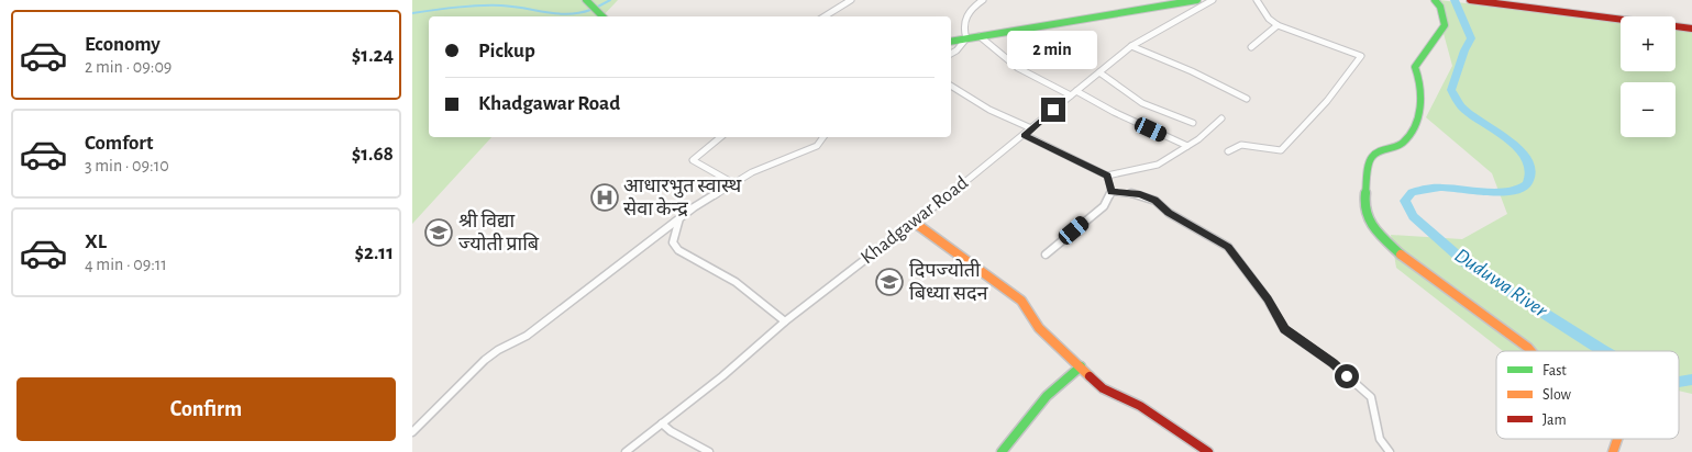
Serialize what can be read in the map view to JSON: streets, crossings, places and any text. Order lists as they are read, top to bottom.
{
  "streets": {
    "street": ["Khadgawar Road"]
  },
  "water": ["Duduwa River"],
  "places": {
    "hospital": ["आधारभुत स्वास्थ सेवा केन्द्र"],
    "school or university": ["श्री विद्या ज्योती प्राबि", "दिपज्योती बिध्या सदन"]
  },
  "legend": ["Fast", "Slow", "Jam"],
  "page": {
    "list": [
      {
        "name": "Economy",
        "note": "2 min · 09:09",
        "value": "$1.24"
      },
      {
        "name": "Comfort",
        "note": "3 min · 09:10",
        "value": "$1.68"
      },
      {
        "name": "XL",
        "note": "4 min · 09:11",
        "value": "$2.11"
      }
    ],
    "map_buttons": ["+", "−"],
    "banner": ["Pickup", "Khadgawar Road"],
    "bubble": "2 min",
    "buttons": "Confirm"
  }
}
